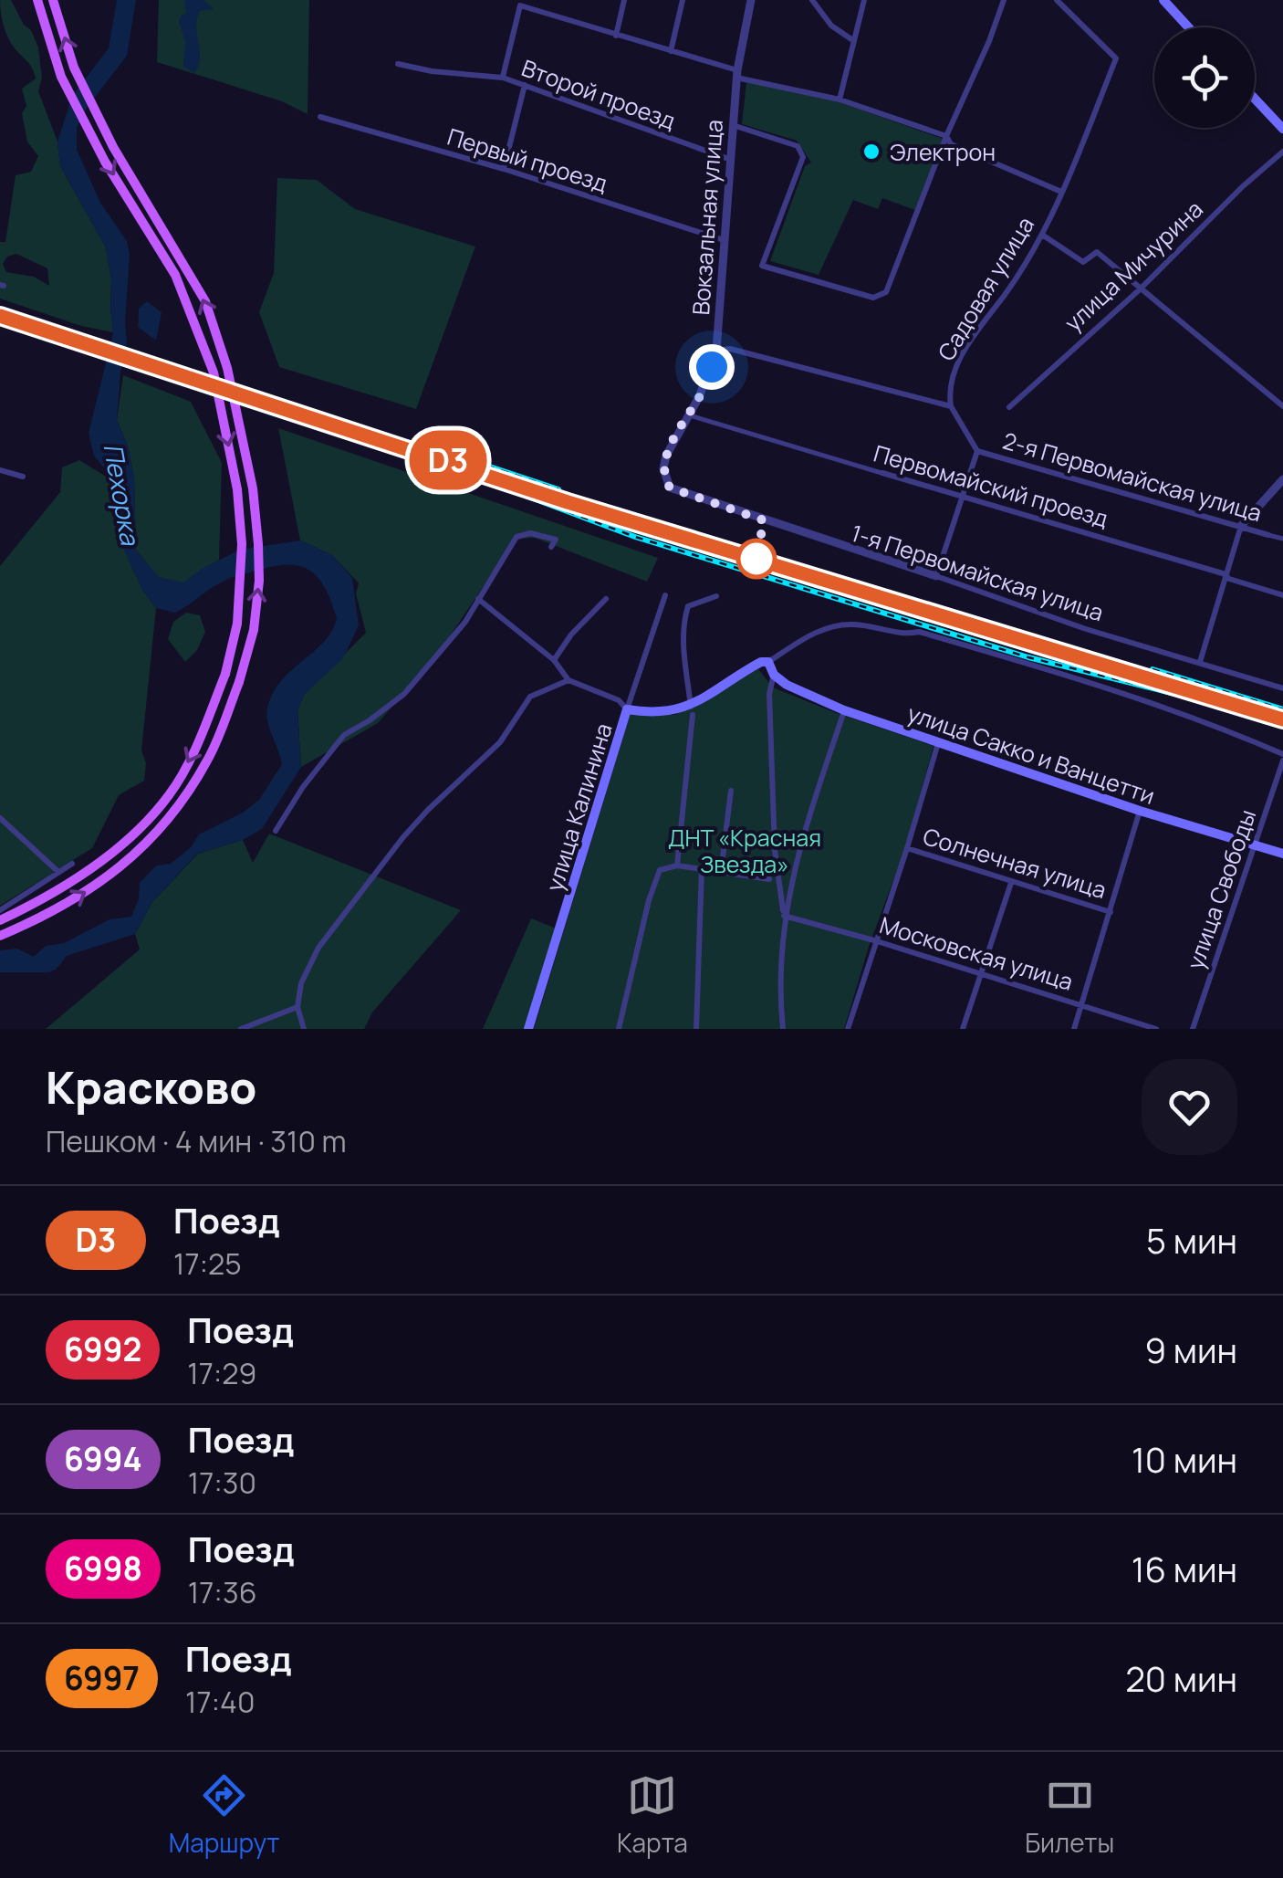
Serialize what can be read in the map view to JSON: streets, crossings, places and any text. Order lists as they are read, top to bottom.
{
  "streets": {
    "main road": ["улица Сакко и Ванцетти", "улица Калинина"],
    "street": [
      "Второй проезд",
      "Первый проезд",
      "Вокзальная улица",
      "улица Мичурина",
      "Садовая улица",
      "2-я Первомайская улица",
      "Первомайский проезд",
      "1-я Первомайская улица",
      "Солнечная улица",
      "улица Свободы",
      "Московская улица"
    ]
  },
  "crossings": [
    ["Второй проезд", "Вокзальная улица"],
    ["Первый проезд", "Вокзальная улица"],
    ["Вокзальная улица", "Первомайский проезд"],
    ["Вокзальная улица", "1-я Первомайская улица"],
    ["Садовая улица", "2-я Первомайская улица"],
    ["улица Сакко и Ванцетти", "улица Свободы"]
  ],
  "water": ["Пехорка"],
  "parks": ["ДНТ «Красная Звезда»"],
  "places": ["Электрон"],
  "page": {
    "on_map": "D3",
    "heading": ["Красково", "Пешком · 4 мин · 310 m"],
    "list": [
      {
        "mark": "D3",
        "name": "Поезд",
        "note": "17:25",
        "value": "5 мин"
      },
      {
        "mark": "6992",
        "name": "Поезд",
        "note": "17:29",
        "value": "9 мин"
      },
      {
        "mark": "6994",
        "name": "Поезд",
        "note": "17:30",
        "value": "10 мин"
      },
      {
        "mark": "6998",
        "name": "Поезд",
        "note": "17:36",
        "value": "16 мин"
      },
      {
        "mark": "6997",
        "name": "Поезд",
        "note": "17:40",
        "value": "20 мин"
      }
    ],
    "tabs": ["Маршрут", "Карта", "Билеты"]
  }
}
